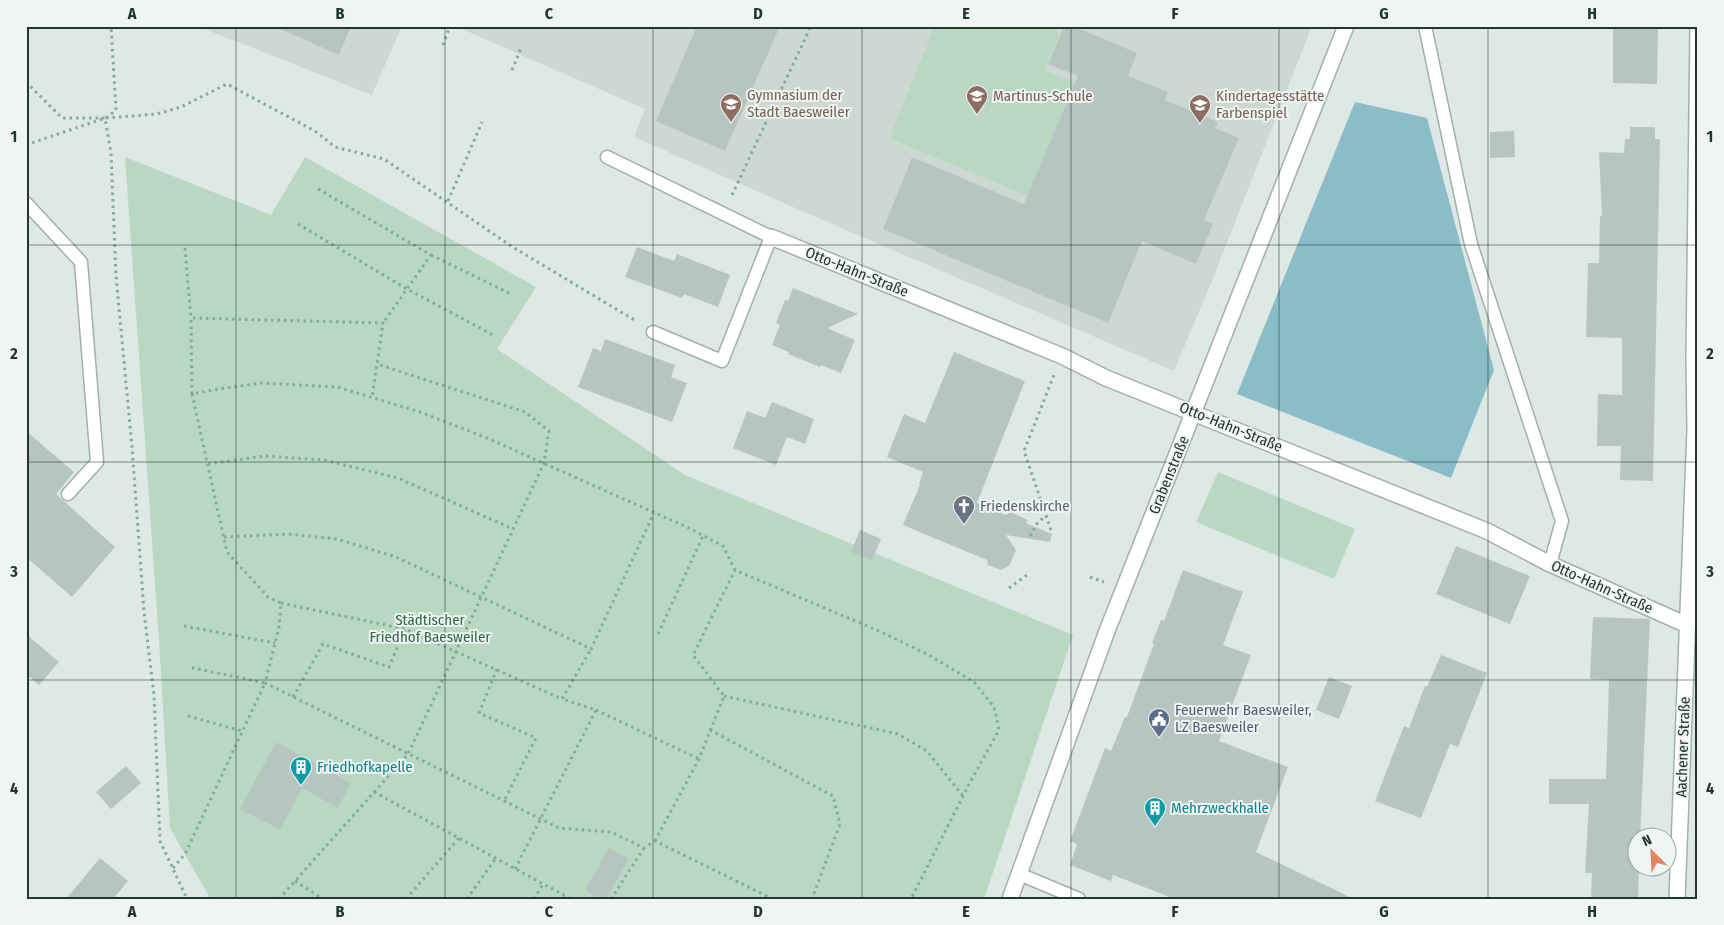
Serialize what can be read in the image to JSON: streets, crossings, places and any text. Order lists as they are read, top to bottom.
{
  "streets": {
    "street": ["Otto-Hahn-Straße", "Grabenstraße", "Aachener Straße"]
  },
  "crossings": [
    ["Otto-Hahn-Straße", "Grabenstraße"],
    ["Otto-Hahn-Straße", "Aachener Straße"]
  ],
  "parks": ["Städtischer Friedhof Baesweiler"],
  "places": {
    "school or university": ["Martinus-Schule", "Gymnasium der Stadt Baesweiler", "Kindertagesstätte Farbenspiel"],
    "church": ["Friedenskirche"],
    "public building": ["Feuerwehr Baesweiler, LZ Baesweiler"],
    "building": ["Friedhofkapelle", "Mehrzweckhalle"]
  },
  "north": "top left",
  "grid": {
    "columns": [
      "A",
      "B",
      "C",
      "D",
      "E",
      "F",
      "G",
      "H"
    ],
    "rows": [
      "1",
      "2",
      "3",
      "4"
    ]
  }
}
